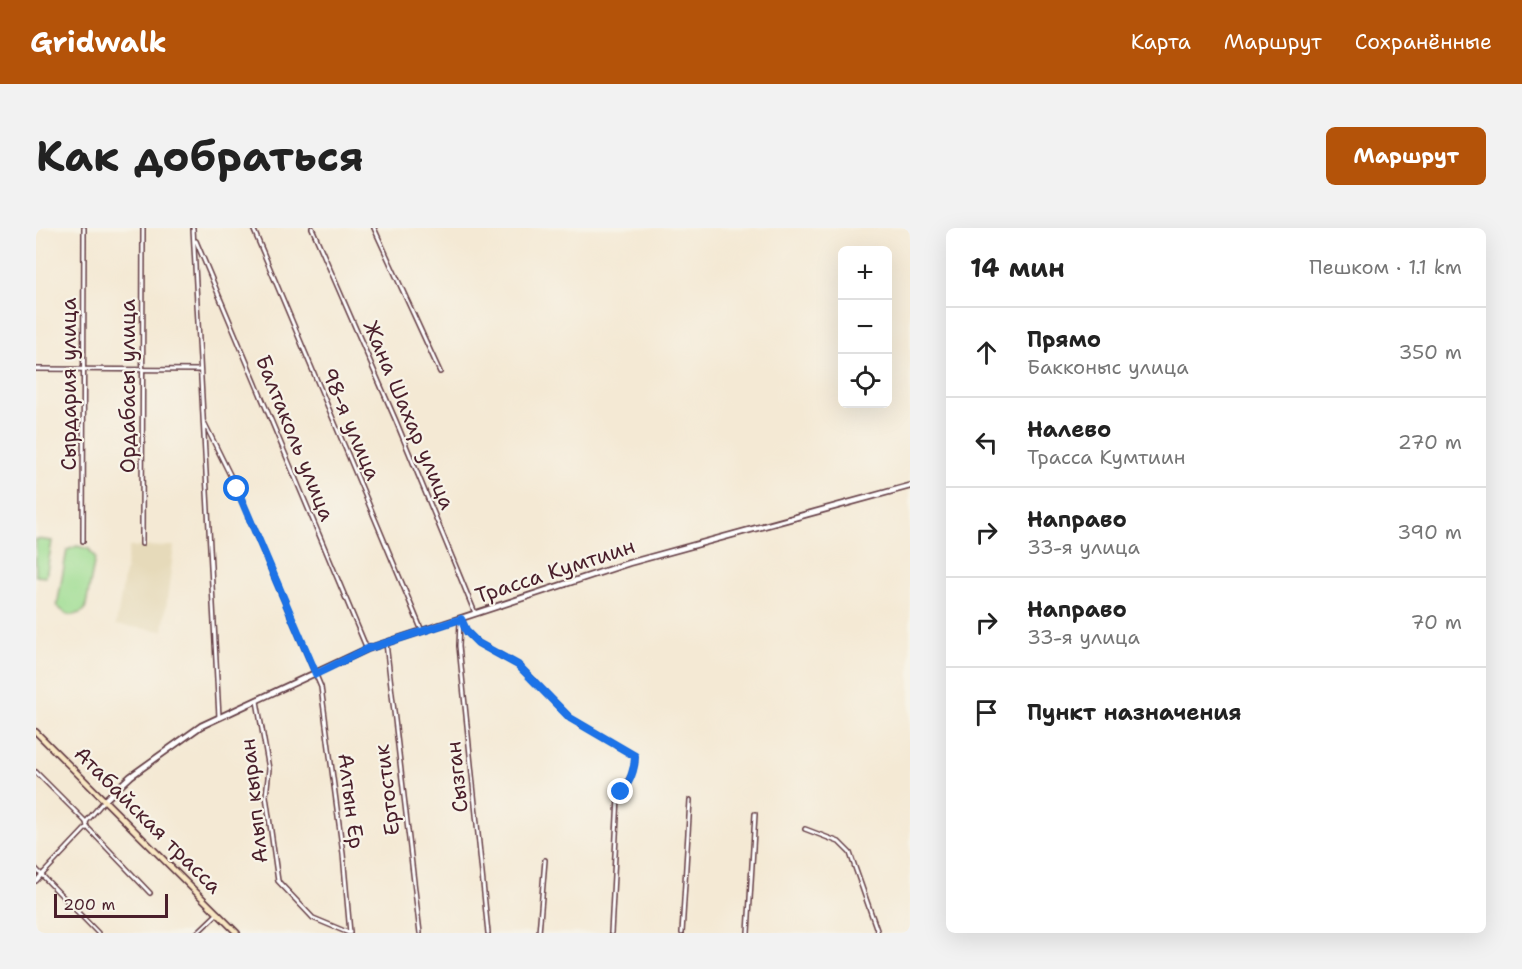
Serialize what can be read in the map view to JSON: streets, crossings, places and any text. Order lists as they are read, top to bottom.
{
  "streets": {
    "main road": ["Атабайская трасса"],
    "street": [
      "Сырдария улица",
      "Ордабасы улица",
      "Жана Шахар улица",
      "98-я улица",
      "Балтаколь улица",
      "Трасса Кумтиин",
      "Сызган",
      "Ертостик",
      "Алып кыран",
      "Алтын Ер"
    ]
  },
  "crossings": [
    ["Жана Шахар улица", "Трасса Кумтиин"],
    ["98-я улица", "Трасса Кумтиин"],
    ["Балтаколь улица", "Трасса Кумтиин"],
    ["Трасса Кумтиин", "Сызган"],
    ["Трасса Кумтиин", "Ертостик"],
    ["Трасса Кумтиин", "Алып кыран"],
    ["Трасса Кумтиин", "Алтын Ер"],
    ["Трасса Кумтиин", "Атабайская трасса"],
    ["Алып кыран", "Алтын Ер"]
  ],
  "scale_bar": "200 m",
  "page": {
    "header": "Gridwalk",
    "nav": ["Карта", "Маршрут", "Сохранённые"],
    "buttons": "Маршрут",
    "title": "Как добраться",
    "heading": ["14 мин", "Пешком · 1.1 km"],
    "map_buttons": ["+", "−"],
    "list": [
      ["Прямо", "Бакконыс улица", "350 m"],
      ["Налево", "Трасса Кумтиин", "270 m"],
      ["Направо", "33-я улица", "390 m"],
      ["Направо", "33-я улица", "70 m"],
      "Пункт назначения"
    ],
    "scale": "200 m"
  }
}
